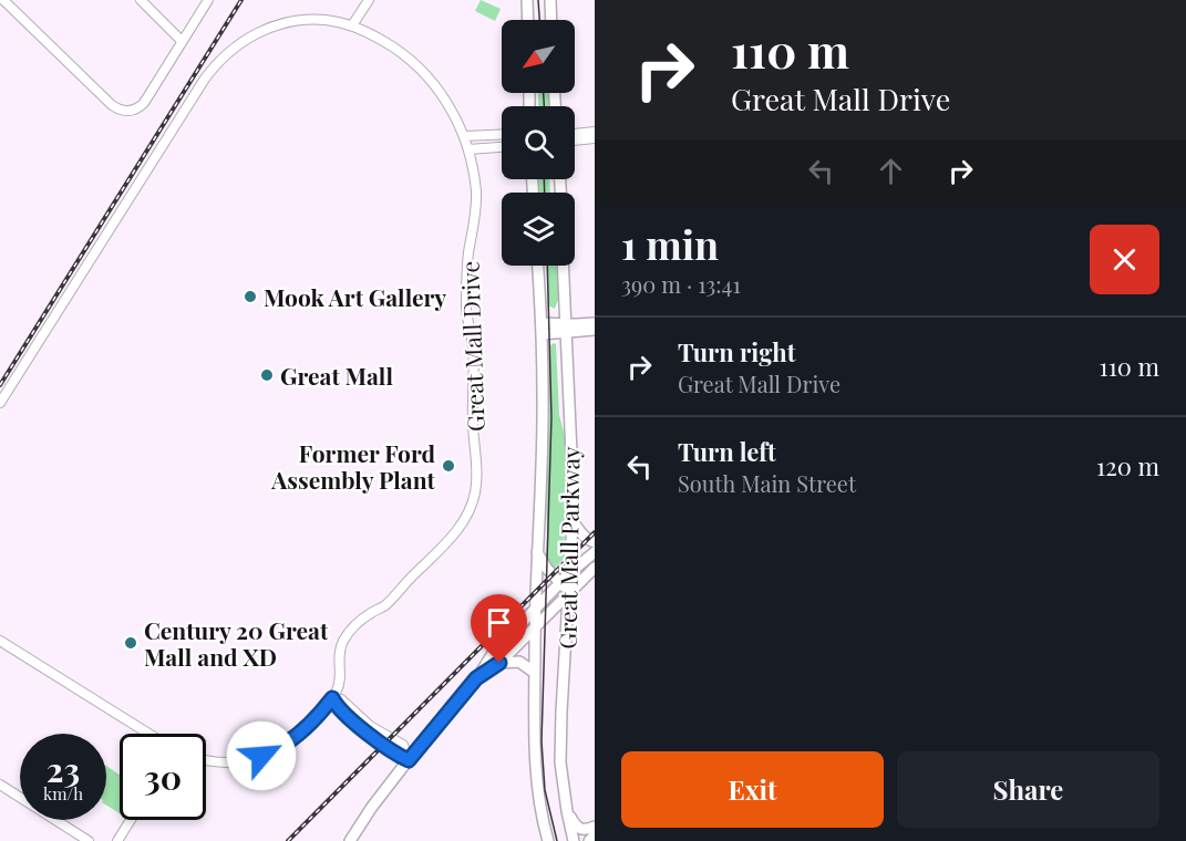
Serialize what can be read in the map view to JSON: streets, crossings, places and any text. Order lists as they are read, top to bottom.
{
  "streets": {
    "main road": ["Great Mall Parkway"],
    "street": ["Great Mall Drive"]
  },
  "places": [
    "Mook Art Gallery",
    "Great Mall",
    "Former Ford Assembly Plant",
    "Century 20 Great Mall and XD"
  ],
  "north": "bottom left",
  "page": {
    "turn": ["110 m", "Great Mall Drive"],
    "heading": ["1 min", "390 m · 13:41"],
    "list": [
      {
        "name": "Turn right",
        "note": "Great Mall Drive",
        "value": "110 m"
      },
      {
        "name": "Turn left",
        "note": "South Main Street",
        "value": "120 m"
      }
    ],
    "speed": "23 km/h",
    "limit": "30",
    "buttons": ["Exit", "Share"]
  }
}
